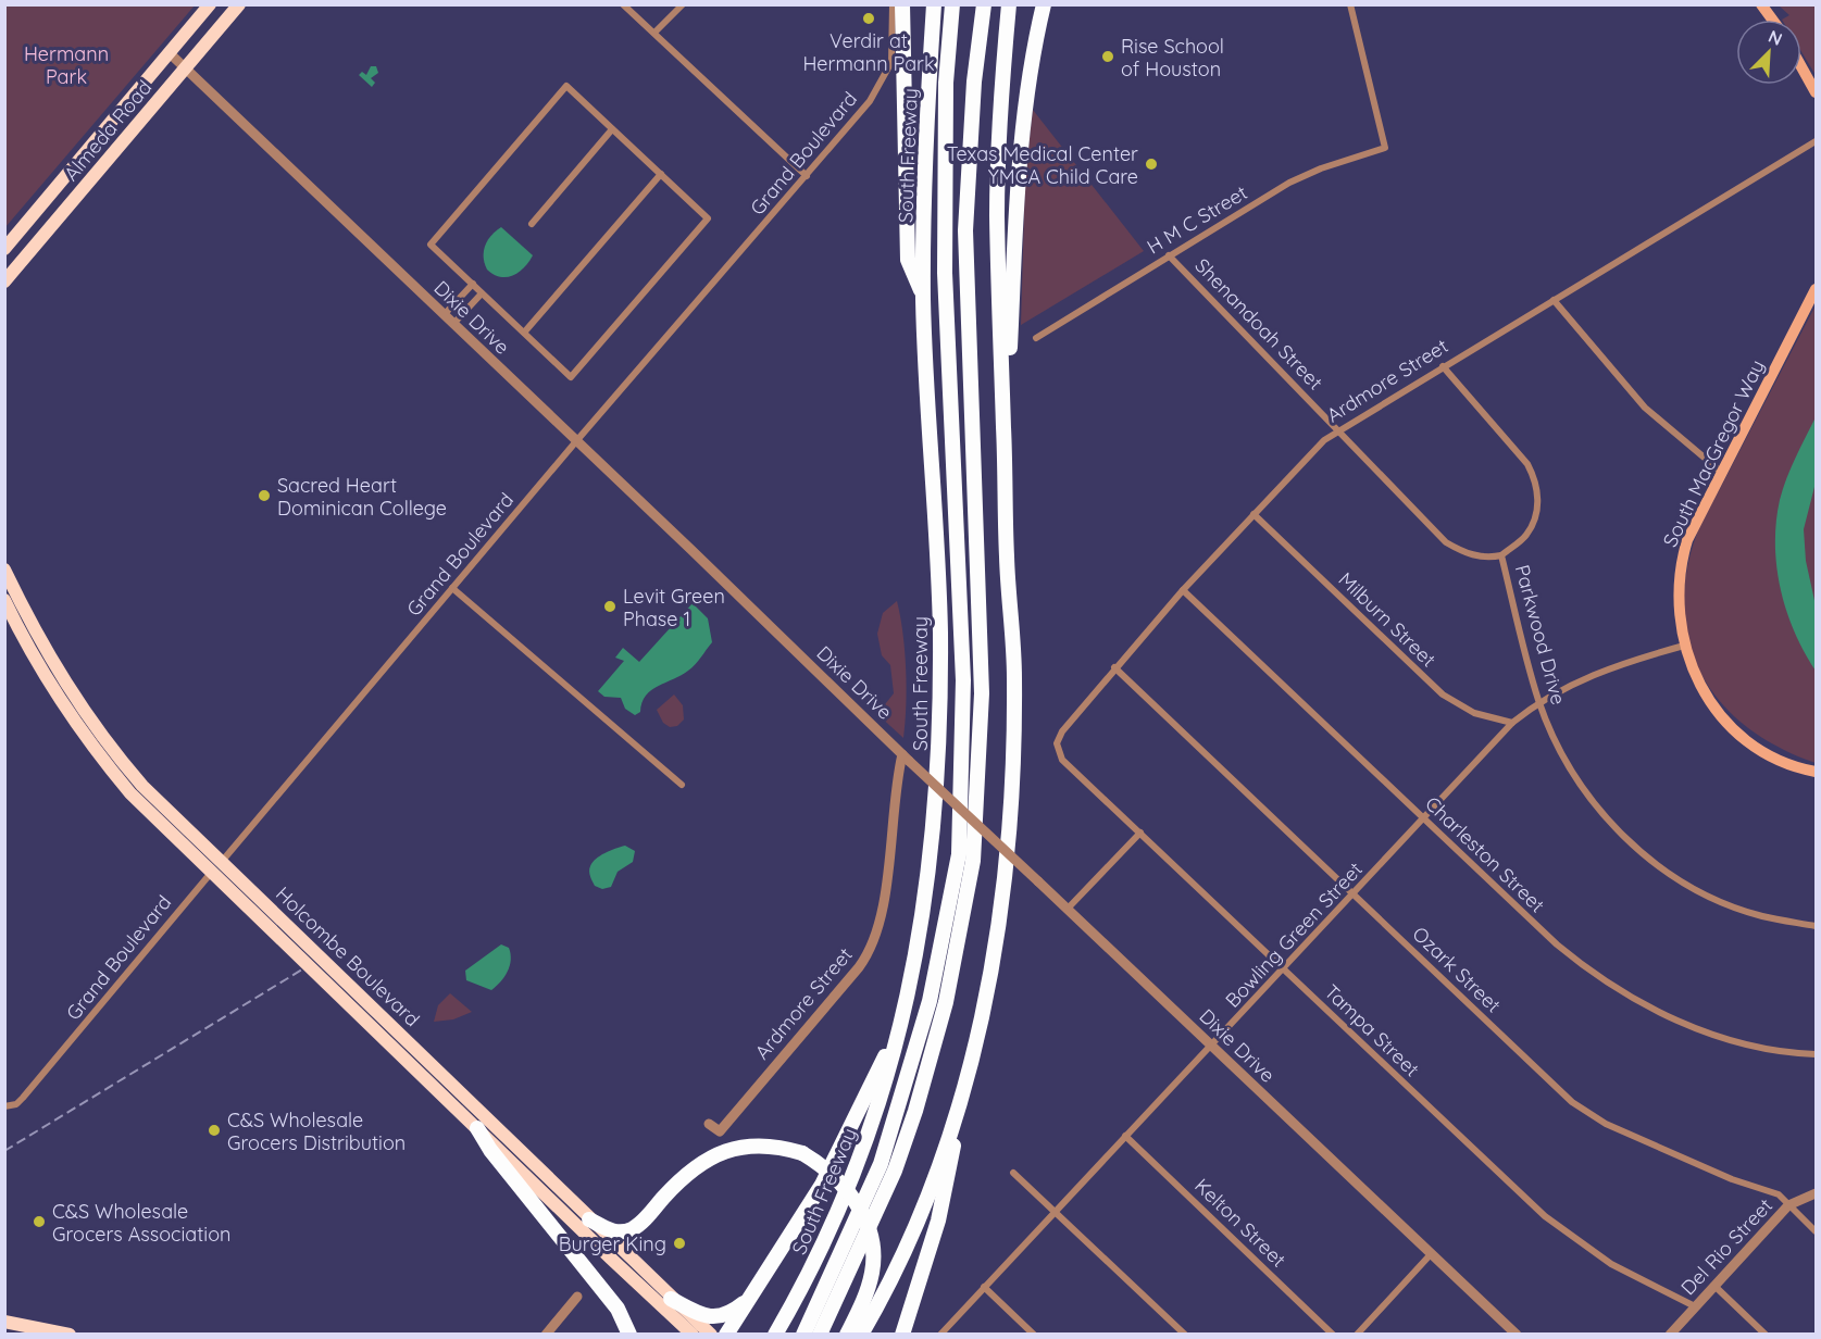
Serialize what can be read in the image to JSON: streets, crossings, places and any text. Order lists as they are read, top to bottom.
{
  "streets": {
    "highway": ["South Freeway"],
    "main road": ["Almeda Road", "South MacGregor Way", "Holcombe Boulevard"],
    "street": [
      "Grand Boulevard",
      "H M C Street",
      "Dixie Drive",
      "Shenandoah Street",
      "Ardmore Street",
      "Milburn Street",
      "Parkwood Drive",
      "Charleston Street",
      "Bowling Green Street",
      "Ozark Street",
      "Tampa Street",
      "Kelton Street",
      "Del Rio Street"
    ]
  },
  "crossings": [
    ["Almeda Road", "Dixie Drive"],
    ["Grand Boulevard", "Dixie Drive"],
    ["Grand Boulevard", "Holcombe Boulevard"],
    ["H M C Street", "Shenandoah Street"],
    ["Dixie Drive", "Ardmore Street"],
    ["Dixie Drive", "Bowling Green Street"],
    ["Shenandoah Street", "Ardmore Street"],
    ["Shenandoah Street", "Parkwood Drive"],
    ["Ardmore Street", "Milburn Street"],
    ["Ardmore Street", "Parkwood Drive"],
    ["Ardmore Street", "Charleston Street"],
    ["Ardmore Street", "Ozark Street"],
    ["Ardmore Street", "Tampa Street"],
    ["South MacGregor Way", "Bowling Green Street"],
    ["Milburn Street", "Bowling Green Street"],
    ["Parkwood Drive", "Bowling Green Street"],
    ["Charleston Street", "Bowling Green Street"],
    ["Bowling Green Street", "Ozark Street"],
    ["Bowling Green Street", "Tampa Street"],
    ["Bowling Green Street", "Kelton Street"],
    ["Ozark Street", "Del Rio Street"],
    ["Tampa Street", "Del Rio Street"]
  ],
  "parks": ["Hermann Park"],
  "places": [
    "Verdir at Hermann Park",
    "Rise School of Houston",
    "Texas Medical Center YMCA Child Care",
    "Sacred Heart Dominican College",
    "Levit Green Phase 1",
    "C&S Wholesale Grocers Distribution",
    "C&S Wholesale Grocers Association",
    "Burger King"
  ],
  "north": "top right"
}
